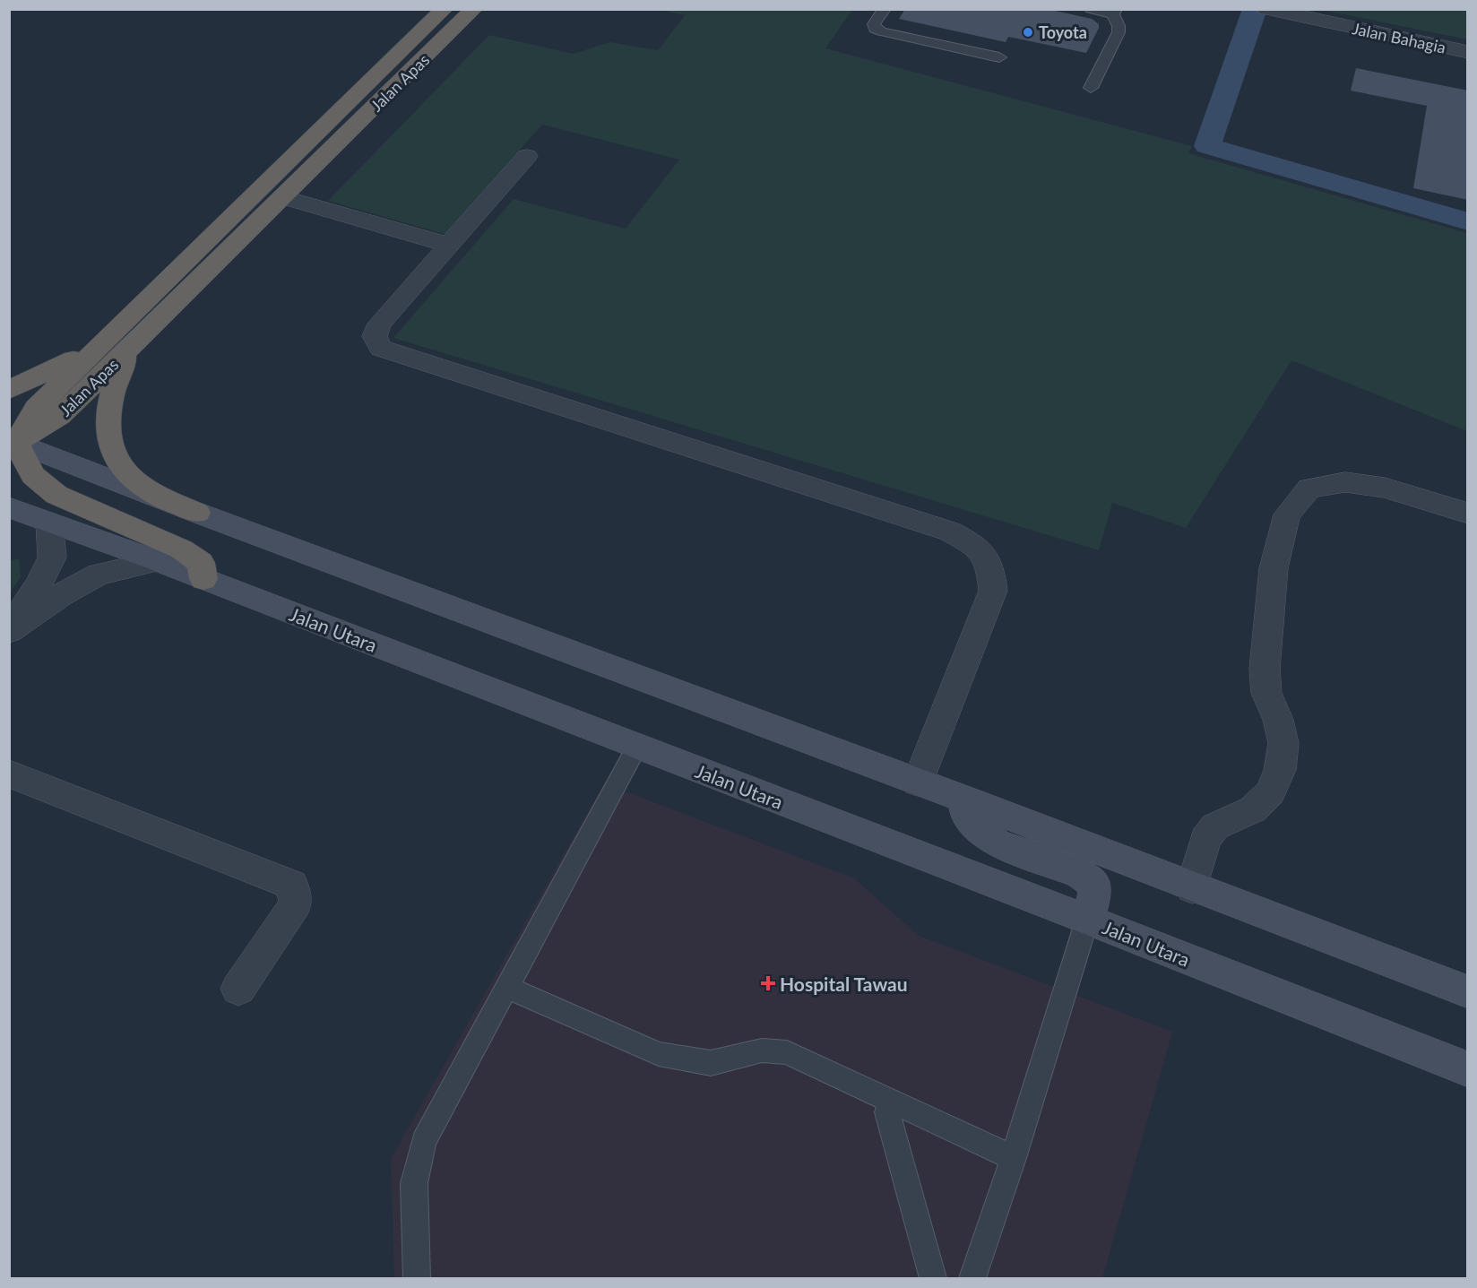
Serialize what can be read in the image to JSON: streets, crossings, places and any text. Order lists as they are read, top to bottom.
{
  "streets": {
    "highway": ["Jalan Apas"],
    "main road": ["Jalan Utara"],
    "street": ["Jalan Bahagia"]
  },
  "places": {
    "other": ["Toyota"],
    "health": ["Hospital Tawau"]
  }
}
